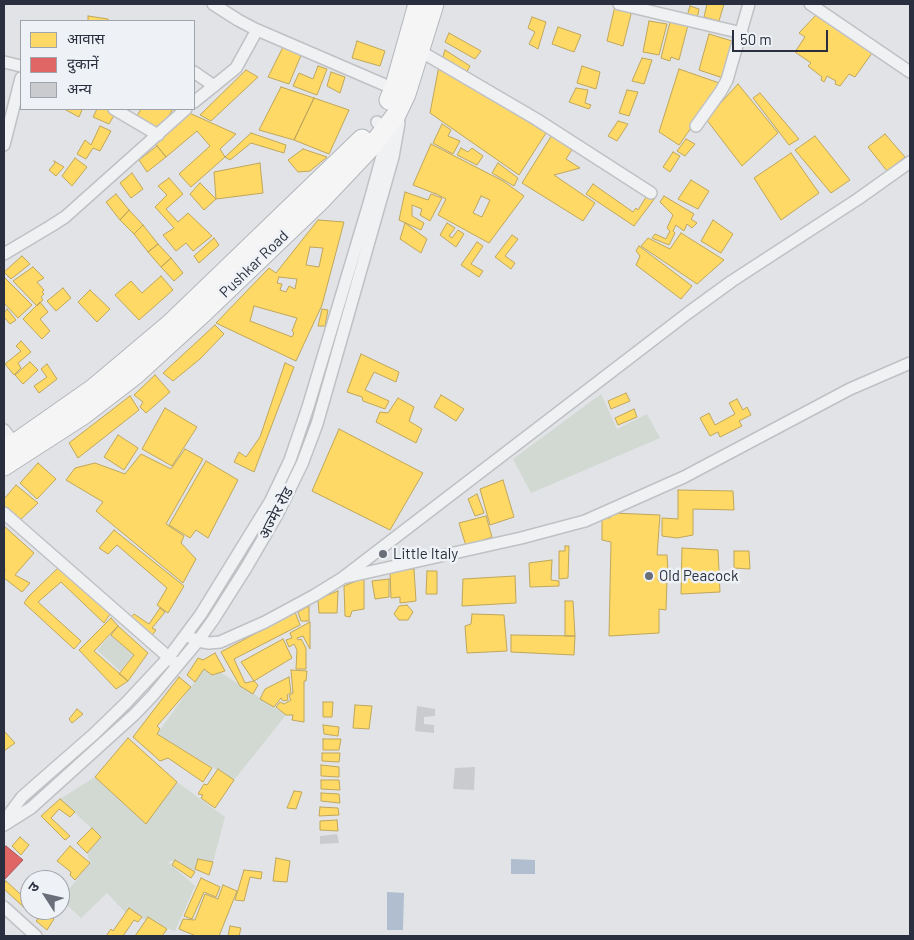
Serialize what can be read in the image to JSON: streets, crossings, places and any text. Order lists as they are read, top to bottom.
{
  "streets": {
    "highway": ["Pushkar Road"],
    "street": ["अज्मेर रोड"]
  },
  "crossings": [
    ["Pushkar Road", "अज्मेर रोड"]
  ],
  "places": ["Little Italy", "Old Peacock"],
  "legend": ["आवास", "दुकानें", "अन्य"],
  "scale_bar": "50 m",
  "north": "top left"
}
